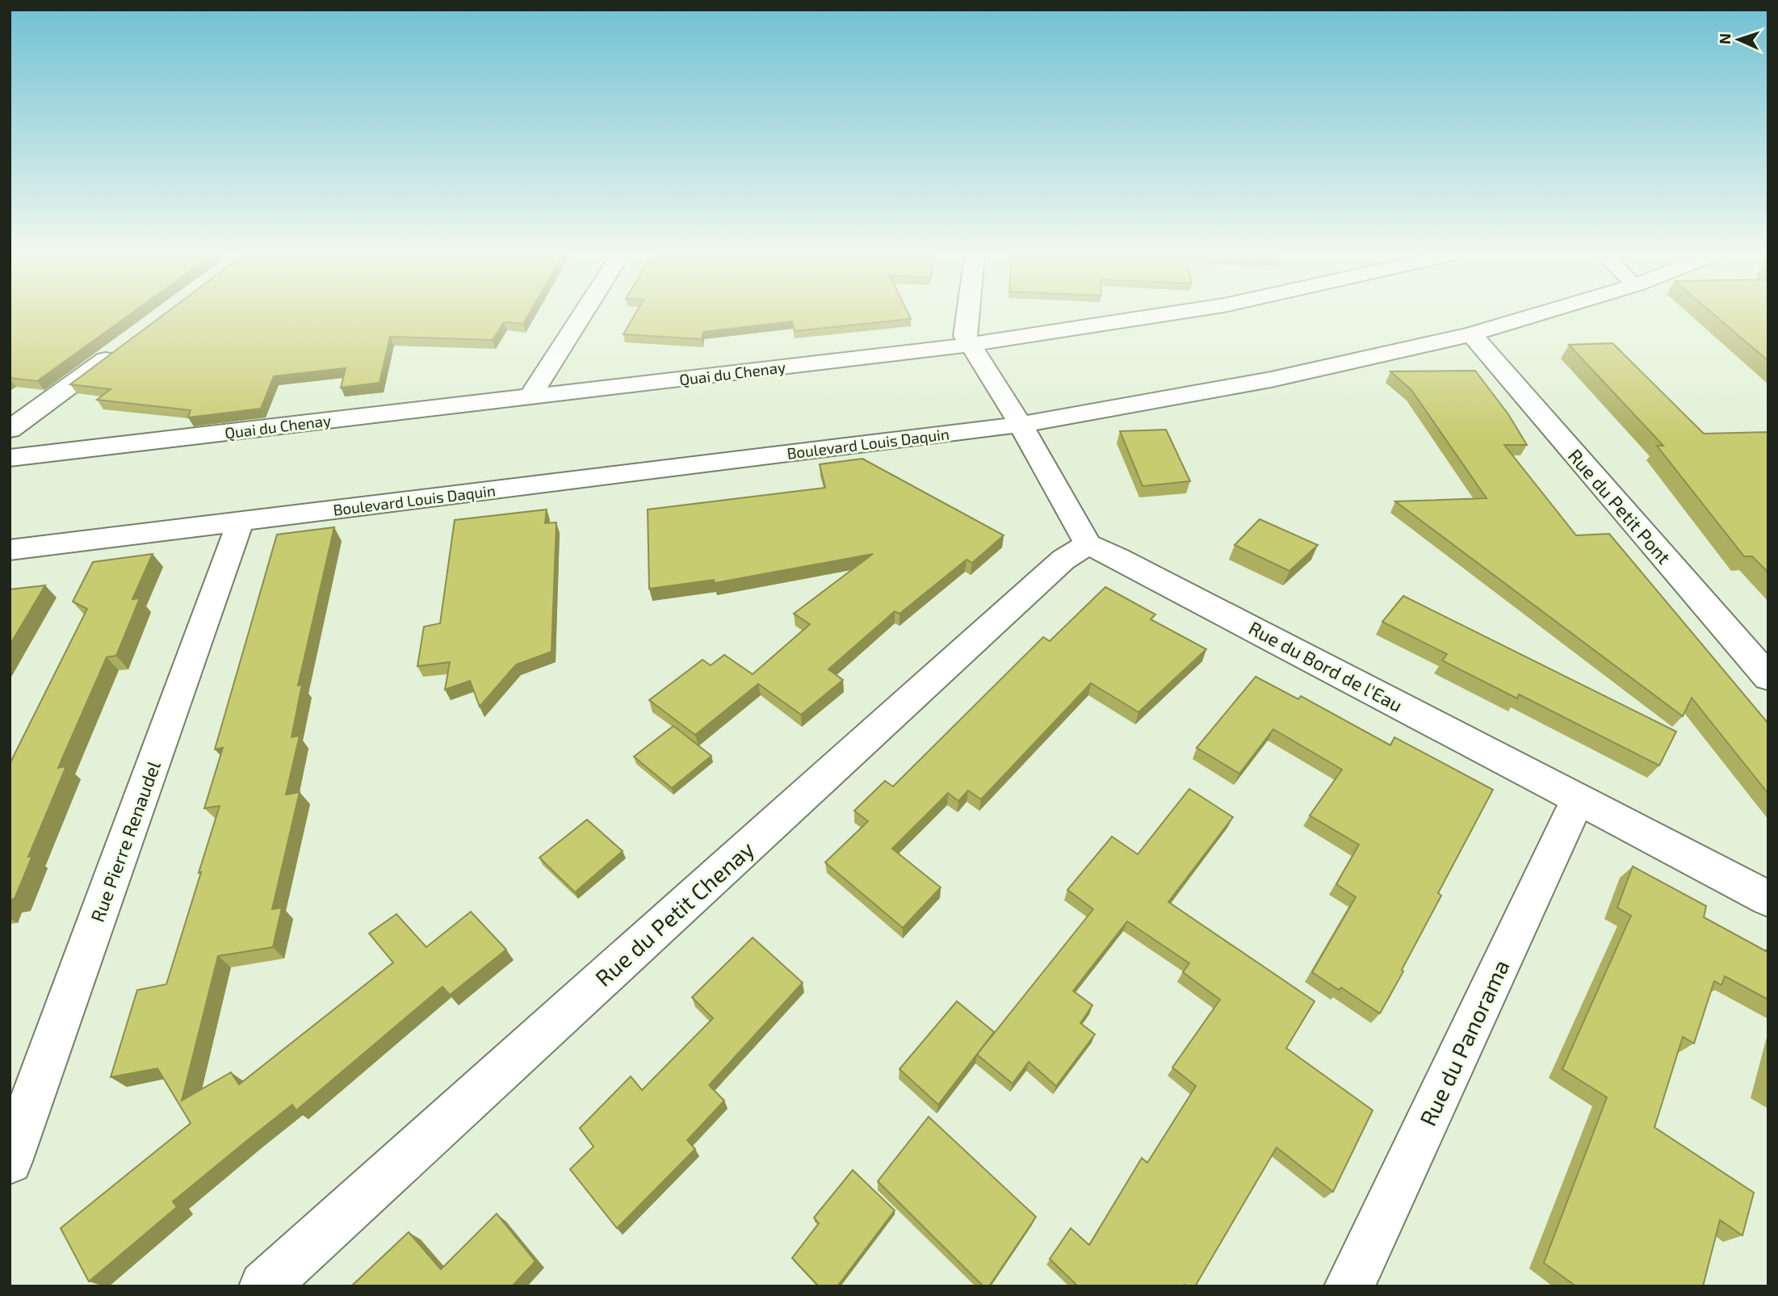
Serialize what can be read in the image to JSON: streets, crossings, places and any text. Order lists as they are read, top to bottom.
{
  "streets": {
    "street": [
      "Quai du Chenay",
      "Boulevard Louis Daquin",
      "Rue du Petit Pont",
      "Rue du Bord de l'Eau",
      "Rue Pierre Renaudel",
      "Rue du Petit Chenay",
      "Rue du Panorama"
    ]
  },
  "crossings": [
    ["Boulevard Louis Daquin", "Rue du Petit Pont"],
    ["Boulevard Louis Daquin", "Rue Pierre Renaudel"],
    ["Rue du Bord de l'Eau", "Rue du Petit Chenay"],
    ["Rue du Bord de l'Eau", "Rue du Panorama"]
  ],
  "north": "left"
}
